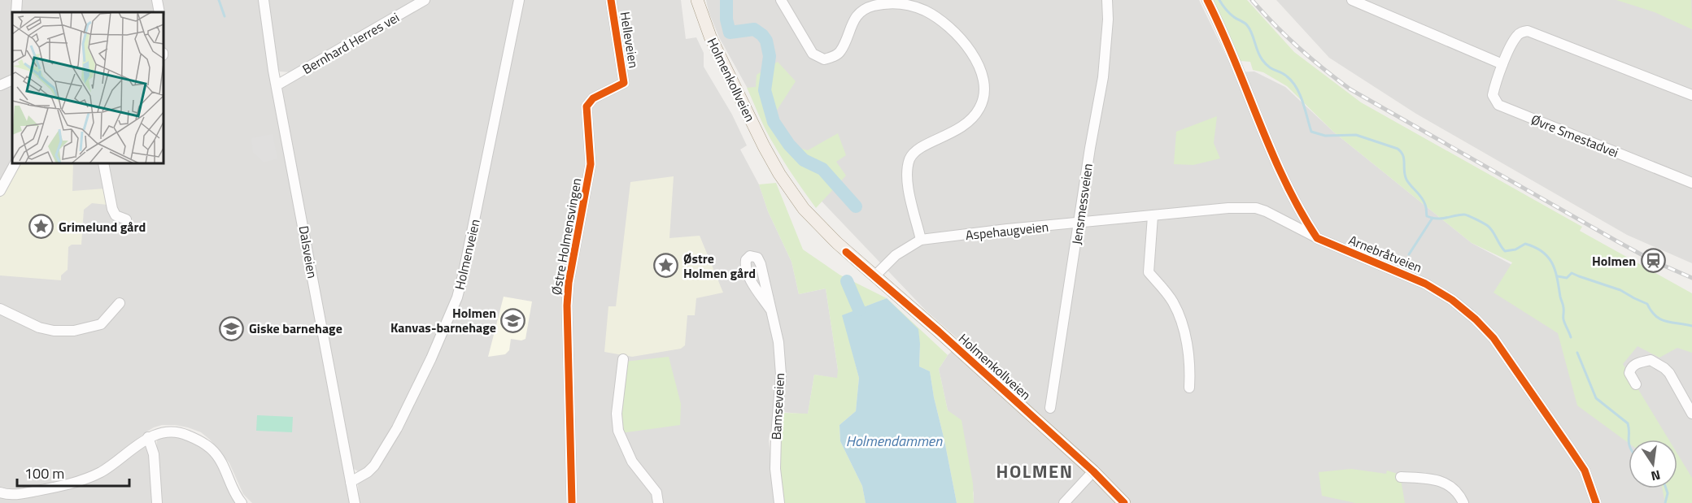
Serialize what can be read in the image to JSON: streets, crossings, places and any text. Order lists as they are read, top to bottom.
{
  "streets": {
    "main road": ["Holmenkollveien"],
    "street": [
      "Helleveien",
      "Bernhard Herres vei",
      "Øvre Smestadvei",
      "Jensmessveien",
      "Aspehaugveien",
      "Østre Holmensvingen",
      "Dalsveien",
      "Arnebråtveien",
      "Holmenveien",
      "Bamseveien"
    ]
  },
  "crossings": [
    ["Helleveien", "Østre Holmensvingen"],
    ["Bernhard Herres vei", "Dalsveien"],
    ["Holmenkollveien", "Aspehaugveien"],
    ["Jensmessveien", "Aspehaugveien"],
    ["Aspehaugveien", "Arnebråtveien"],
    ["Dalsveien", "Holmenveien"]
  ],
  "districts": ["HOLMEN"],
  "water": ["Holmendammen"],
  "places": {
    "place": ["Grimelund gård", "Østre Holmen gård"],
    "station": ["Holmen"],
    "school or university": ["Holmen Kanvas-barnehage", "Giske barnehage"]
  },
  "scale_bar": "100 m",
  "north": "bottom"
}
